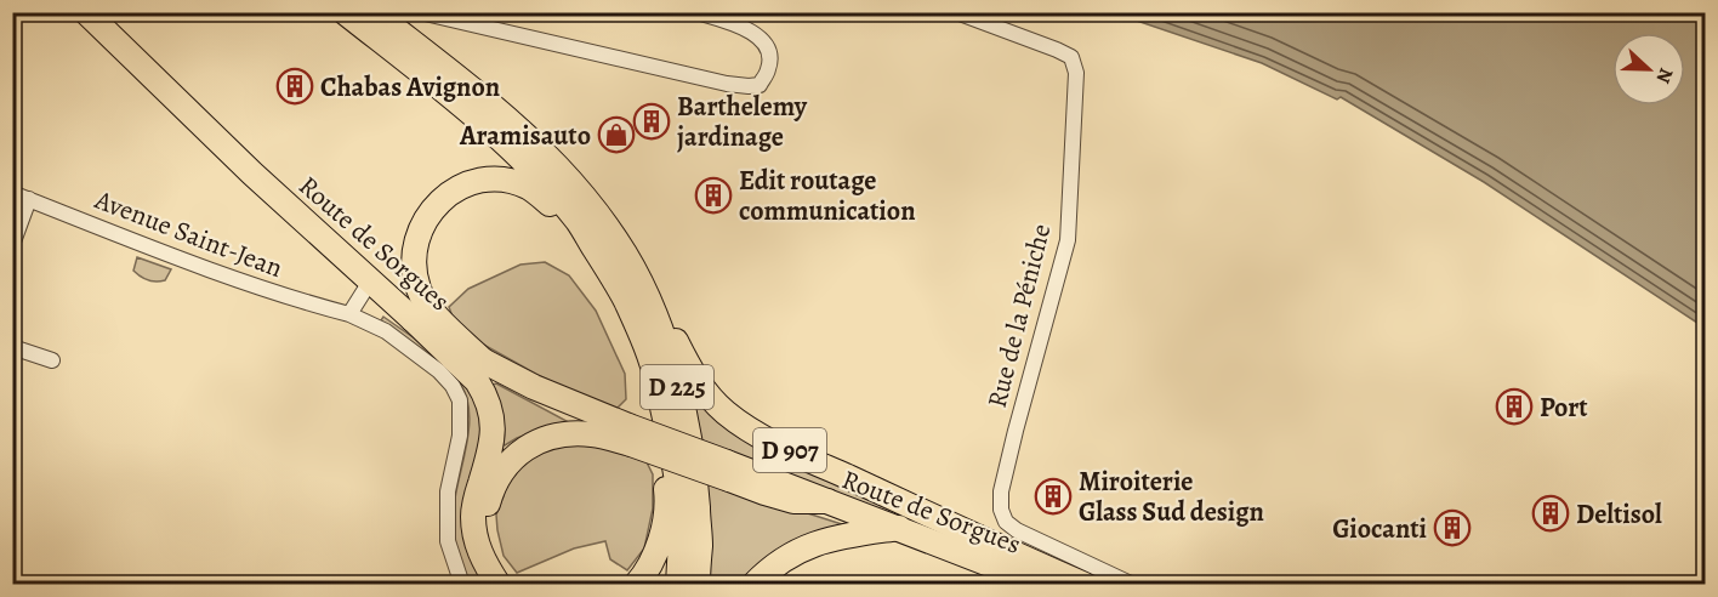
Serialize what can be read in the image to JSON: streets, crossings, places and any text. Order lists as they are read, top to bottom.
{
  "streets": {
    "main road": ["Route de Sorgues", "D 225", "D 907"],
    "street": ["Avenue Saint-Jean", "Rue de la Péniche"]
  },
  "crossings": [
    ["Route de Sorgues", "D 907"],
    ["D 225", "D 907"]
  ],
  "places": {
    "building": [
      "Chabas Avignon",
      "Barthelemy jardinage",
      "Edit routage communication",
      "Port",
      "Miroiterie Glass Sud design",
      "Deltisol",
      "Giocanti"
    ],
    "shop": ["Aramisauto"]
  },
  "north": "right"
}
